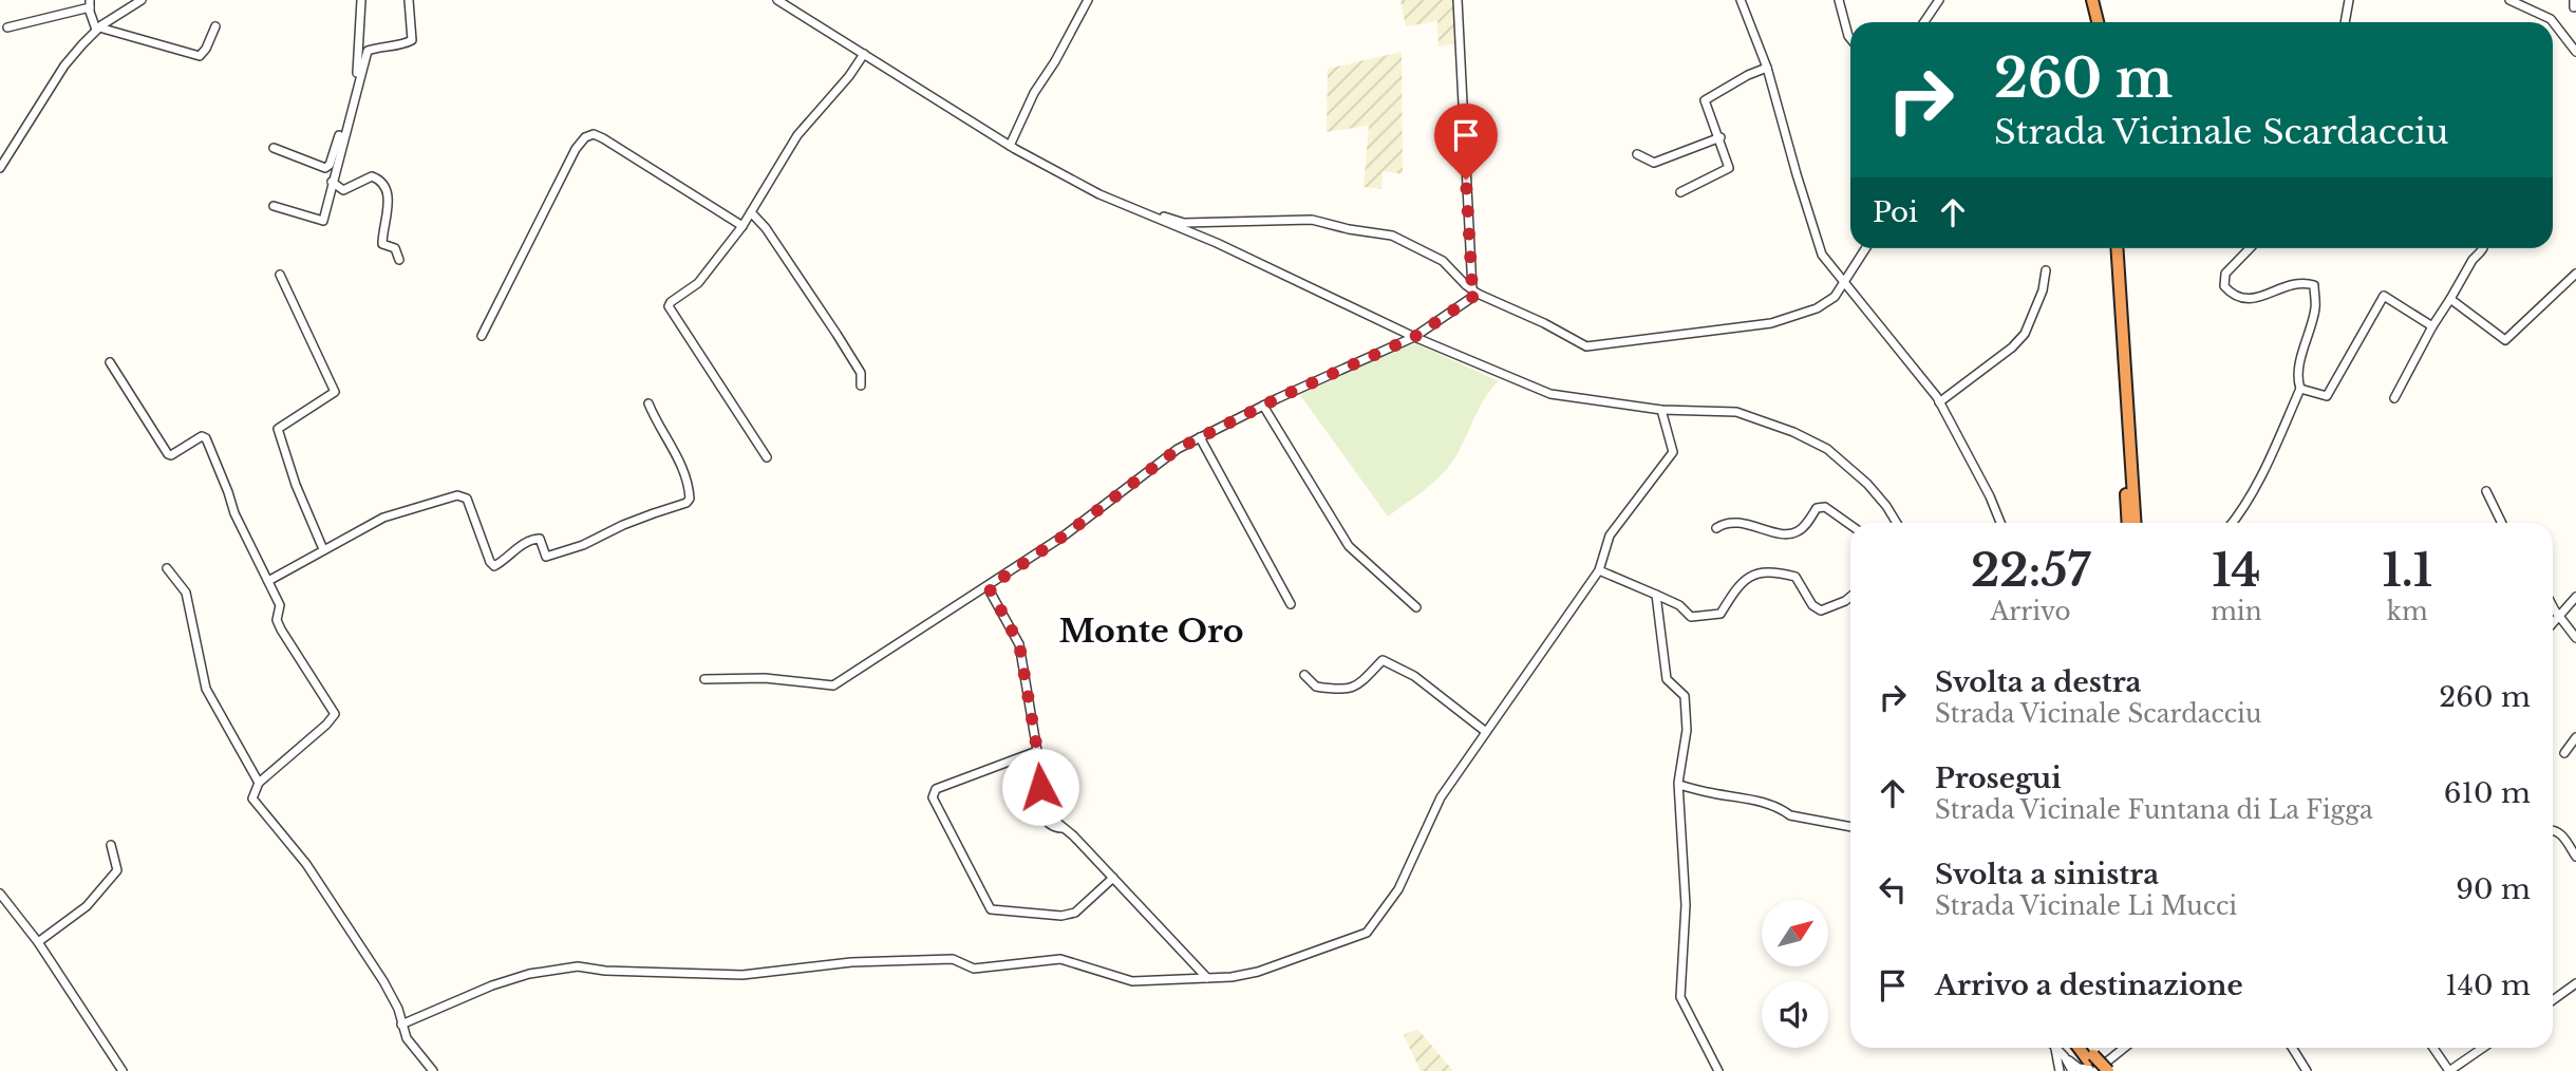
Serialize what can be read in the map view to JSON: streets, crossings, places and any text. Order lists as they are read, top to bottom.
{
  "districts": ["Monte Oro"],
  "north": "top right",
  "page": {
    "turn": ["260 m", "Strada Vicinale Scardacciu"],
    "then": "Poi",
    "eta": [
      "22:57",
      "Arrivo",
      "14",
      "min",
      "1.1",
      "km"
    ],
    "list": [
      {
        "name": "Svolta a destra",
        "note": "Strada Vicinale Scardacciu",
        "value": "260 m"
      },
      {
        "name": "Prosegui",
        "note": "Strada Vicinale Funtana di La Figga",
        "value": "610 m"
      },
      {
        "name": "Svolta a sinistra",
        "note": "Strada Vicinale Li Mucci",
        "value": "90 m"
      },
      {
        "name": "Arrivo a destinazione",
        "value": "140 m"
      }
    ]
  }
}
